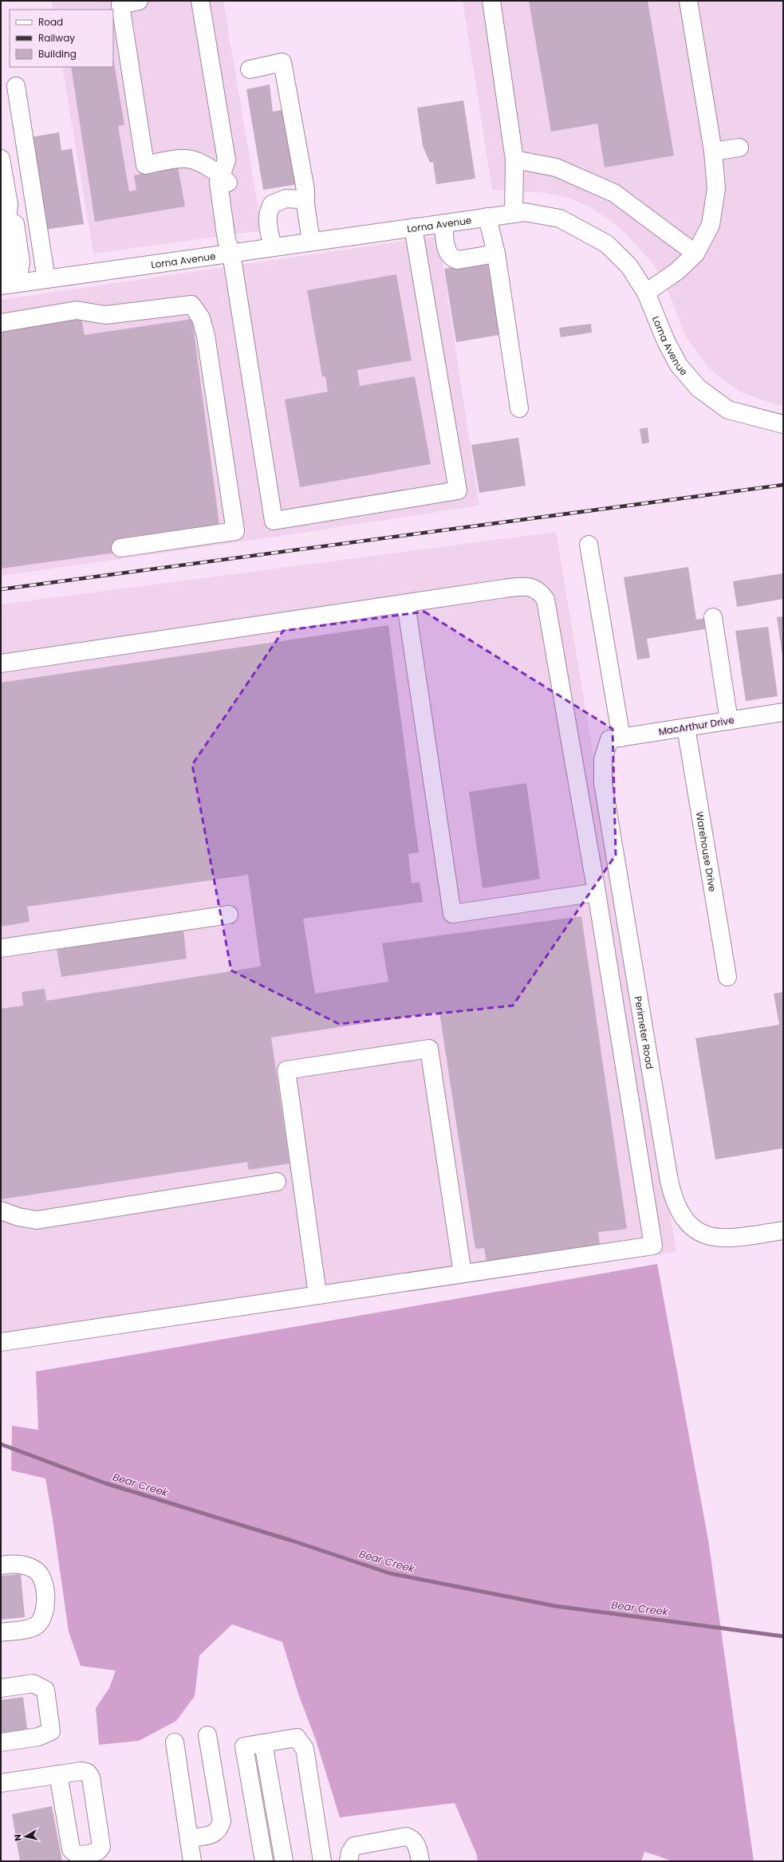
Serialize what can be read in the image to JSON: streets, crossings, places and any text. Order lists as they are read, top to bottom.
{
  "streets": {
    "street": [
      "Lorna Avenue",
      "MacArthur Drive",
      "Warehouse Drive",
      "Perimeter Road"
    ]
  },
  "crossings": [
    ["MacArthur Drive", "Warehouse Drive"],
    ["MacArthur Drive", "Perimeter Road"]
  ],
  "water": ["Bear Creek"],
  "legend": ["Road", "Railway", "Building"],
  "north": "left"
}
